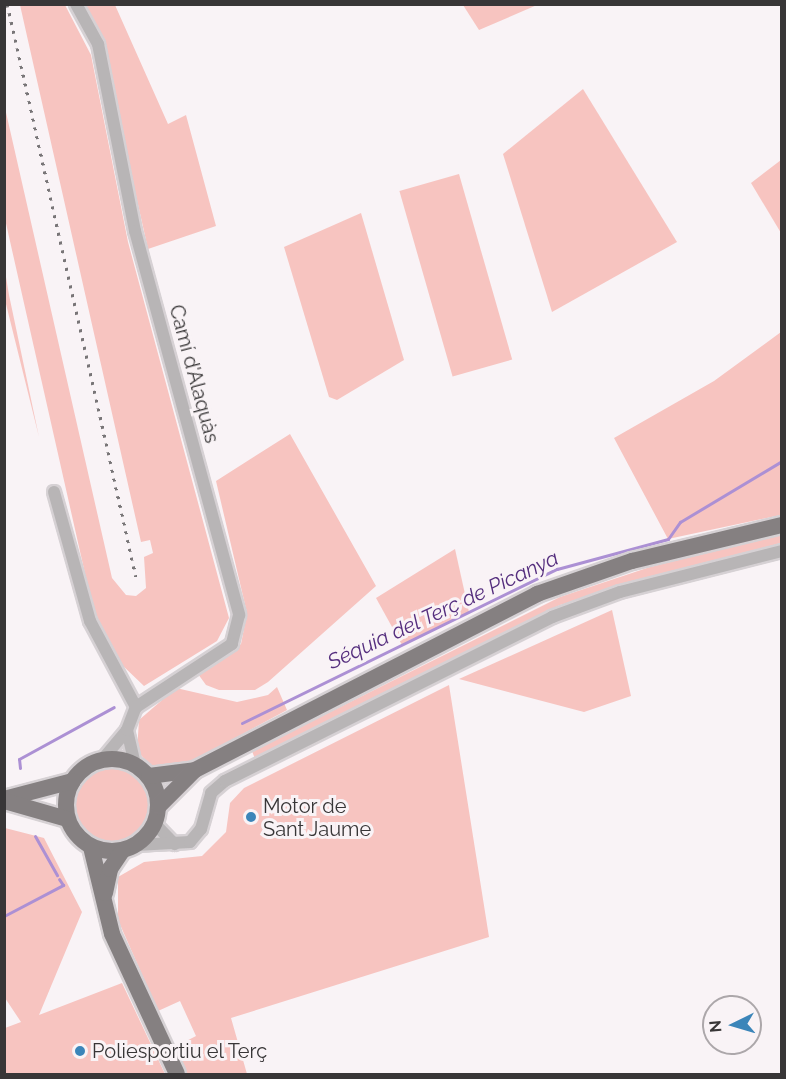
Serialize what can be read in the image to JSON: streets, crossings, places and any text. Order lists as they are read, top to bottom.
{
  "streets": {
    "street": ["Camí d'Alaquàs"]
  },
  "water": ["Séquia del Terç de Picanya"],
  "places": ["Motor de Sant Jaume", "Poliesportiu el Terç"],
  "north": "left"
}
